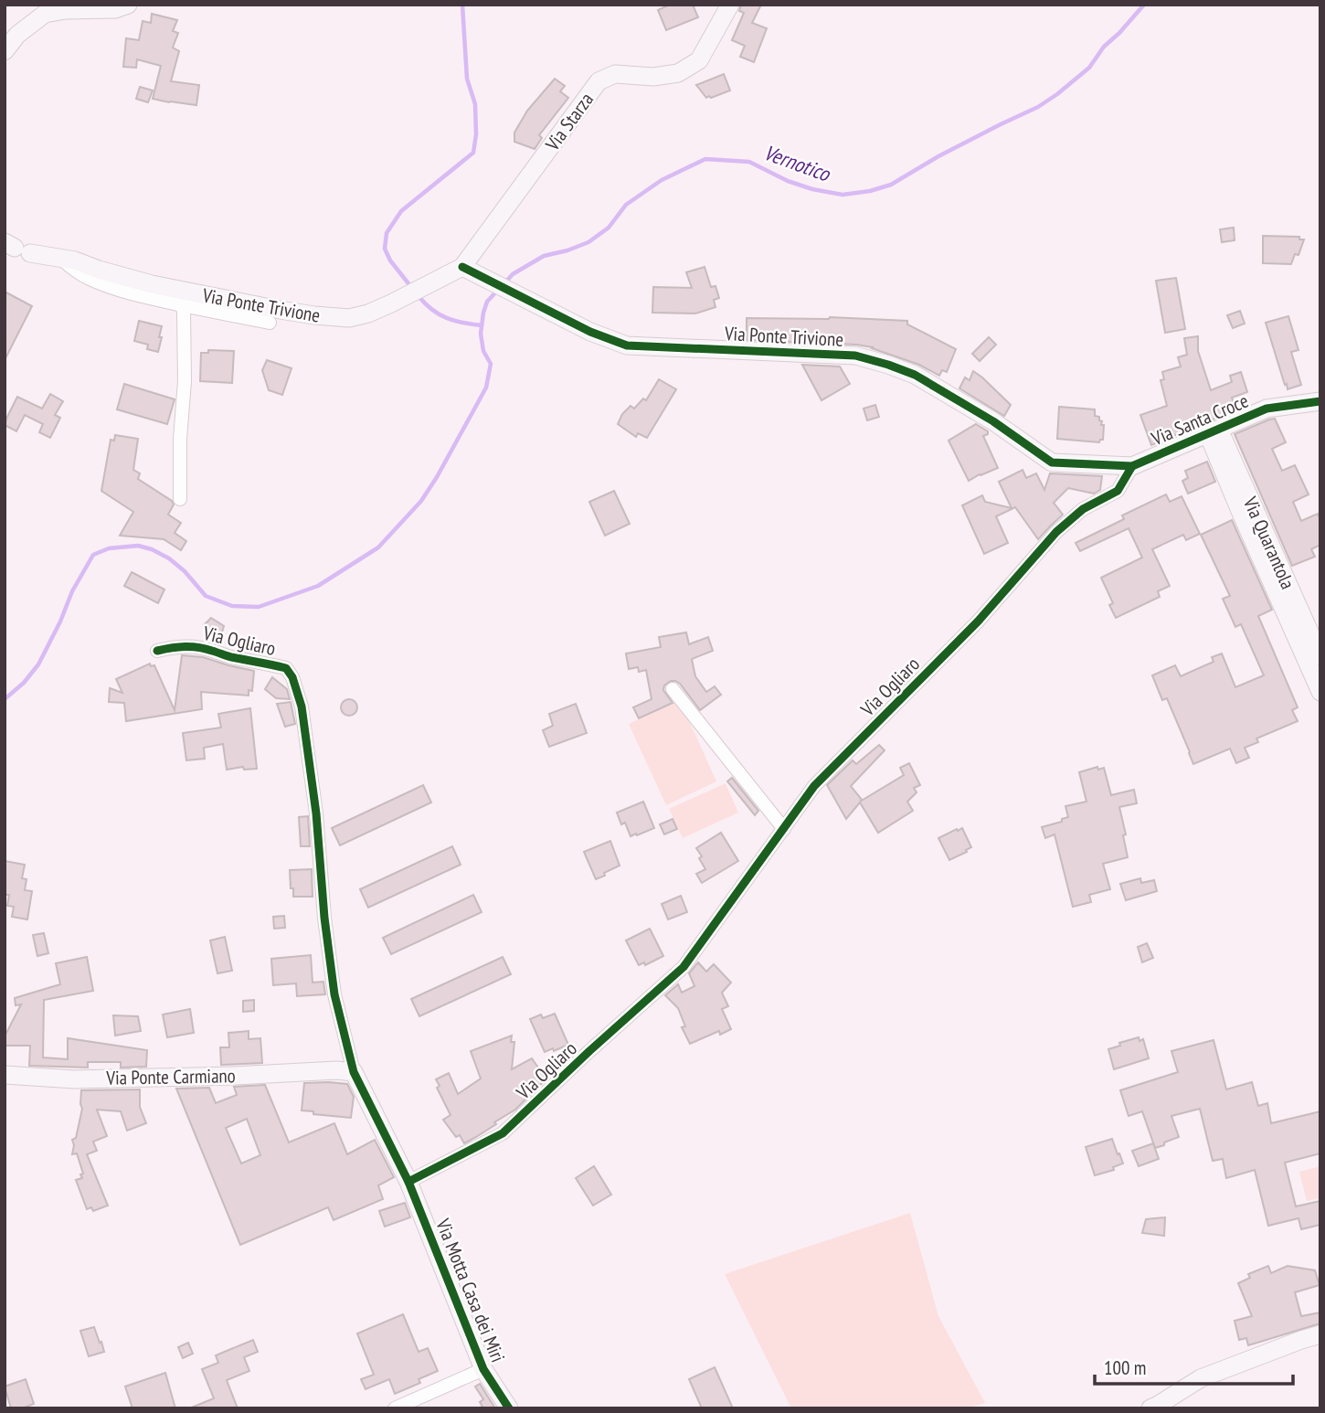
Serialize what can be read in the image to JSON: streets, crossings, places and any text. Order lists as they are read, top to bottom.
{
  "streets": {
    "street": [
      "Via Starza",
      "Via Ponte Trivione",
      "Via Santa Croce",
      "Via Quarantola",
      "Via Ogliaro",
      "Via Ponte Carmiano",
      "Via Motta Casa dei Miri"
    ]
  },
  "crossings": [
    ["Via Starza", "Via Ponte Trivione"],
    ["Via Ponte Trivione", "Via Santa Croce"],
    ["Via Ponte Trivione", "Via Ogliaro"],
    ["Via Santa Croce", "Via Quarantola"],
    ["Via Santa Croce", "Via Ogliaro"],
    ["Via Ogliaro", "Via Ponte Carmiano"],
    ["Via Ogliaro", "Via Motta Casa dei Miri"]
  ],
  "water": ["Vernotico"],
  "scale_bar": "100 m"
}
